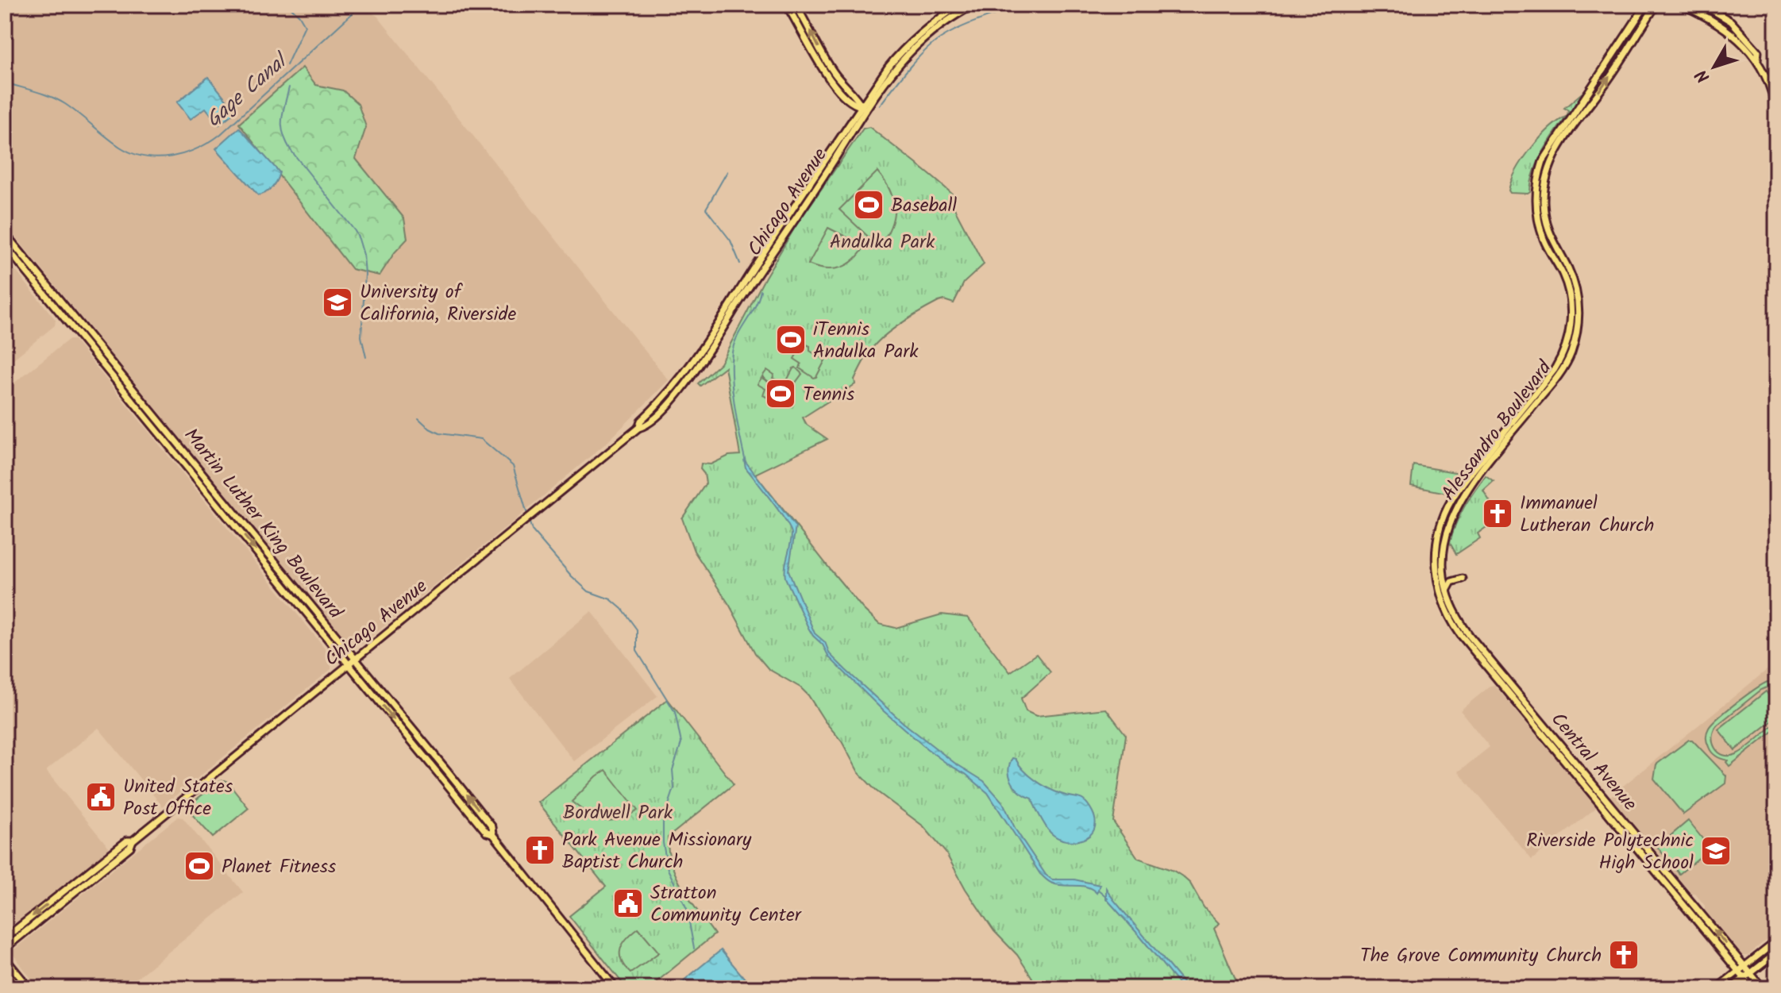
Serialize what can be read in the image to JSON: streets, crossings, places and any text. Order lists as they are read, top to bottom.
{
  "streets": {
    "main road": [
      "Chicago Avenue",
      "Alessandro Boulevard",
      "Martin Luther King Boulevard",
      "Central Avenue"
    ]
  },
  "crossings": [
    ["Chicago Avenue", "Martin Luther King Boulevard"],
    ["Alessandro Boulevard", "Central Avenue"]
  ],
  "water": ["Gage Canal"],
  "parks": ["Andulka Park", "Bordwell Park"],
  "places": {
    "sports": [
      "Baseball",
      "iTennis Andulka Park",
      "Tennis",
      "Planet Fitness"
    ],
    "school or university": ["University of California, Riverside", "Riverside Polytechnic High School"],
    "church": ["Immanuel Lutheran Church", "Park Avenue Missionary Baptist Church", "The Grove Community Church"],
    "public building": ["United States Post Office", "Stratton Community Center"]
  },
  "north": "bottom left"
}
